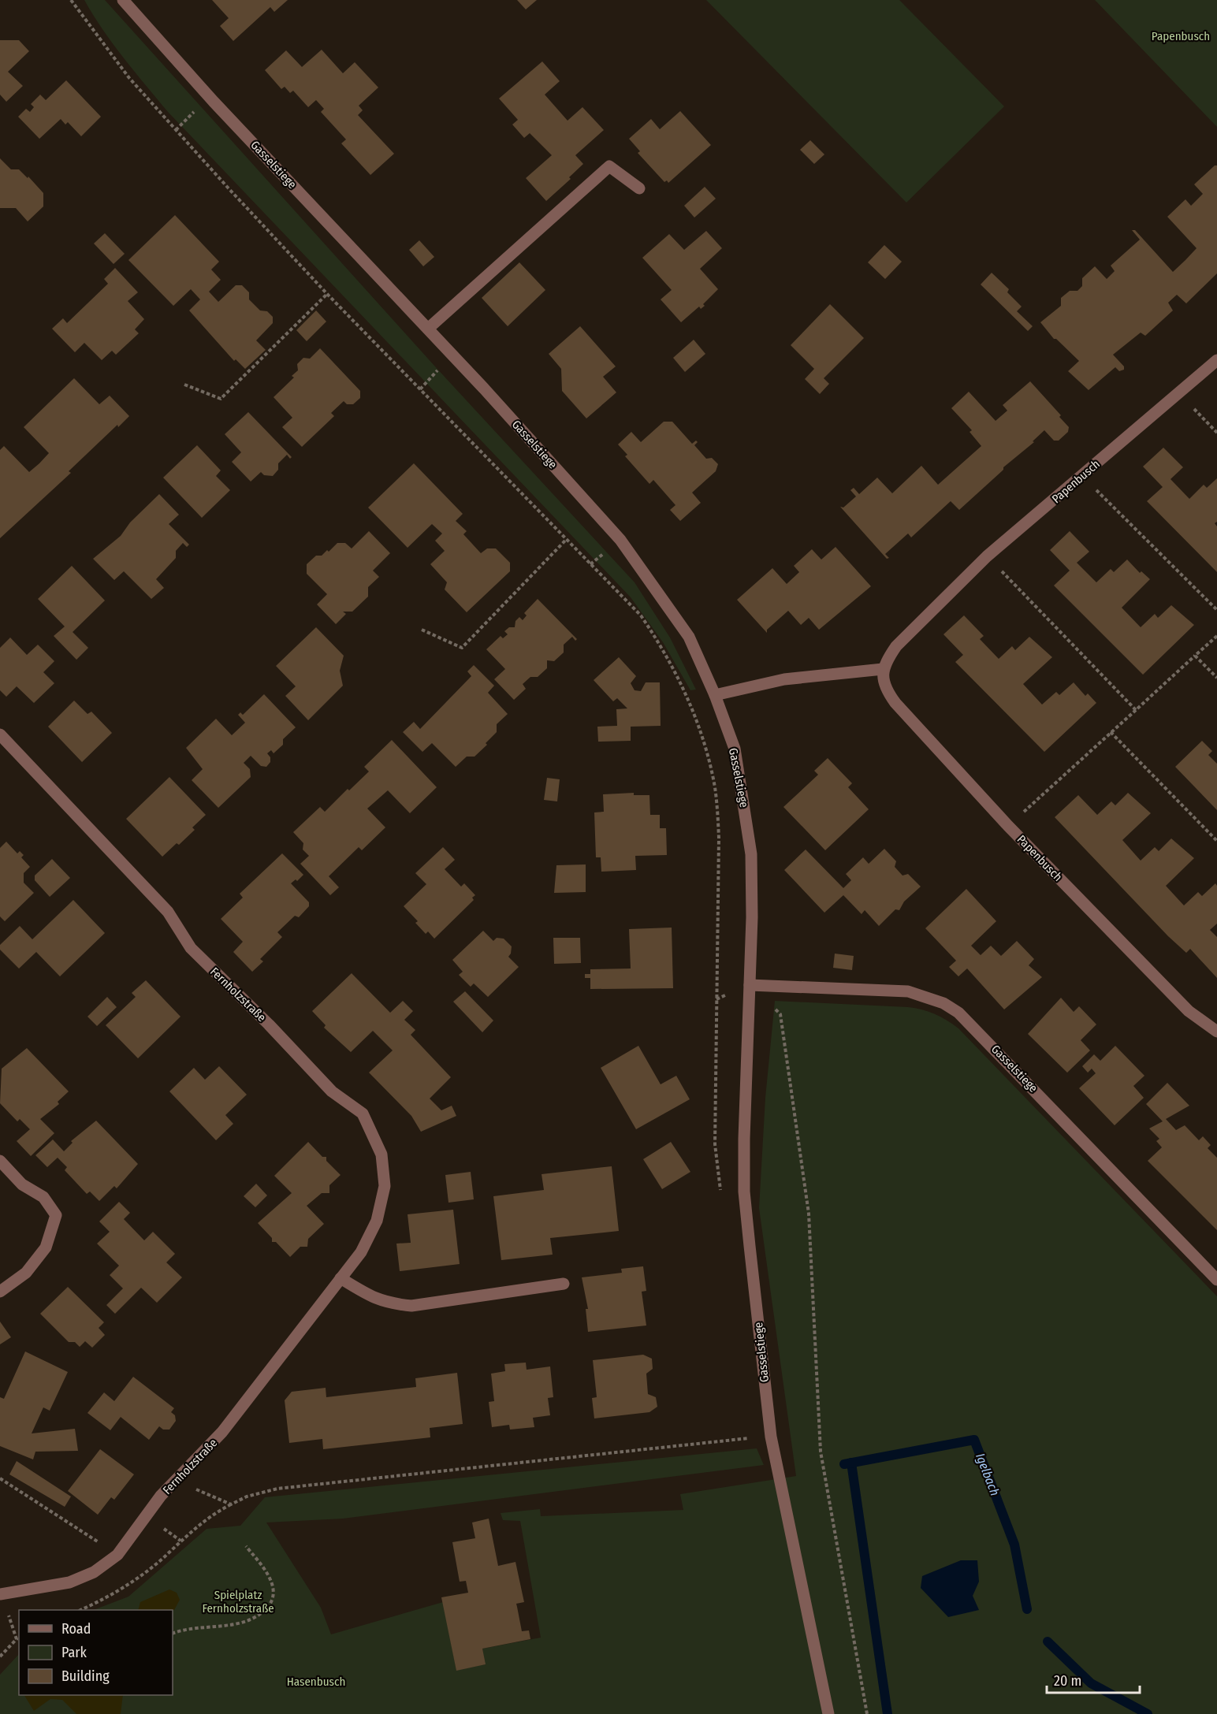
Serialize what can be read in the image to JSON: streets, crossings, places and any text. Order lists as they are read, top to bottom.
{
  "streets": {
    "street": ["Gasselstiege", "Papenbusch", "Fernholzstraße"]
  },
  "water": ["Igelbach"],
  "parks": ["Papenbusch", "Spielplatz Fernholzstraße", "Hasenbusch"],
  "legend": ["Road", "Park", "Building"],
  "scale_bar": "20 m"
}
